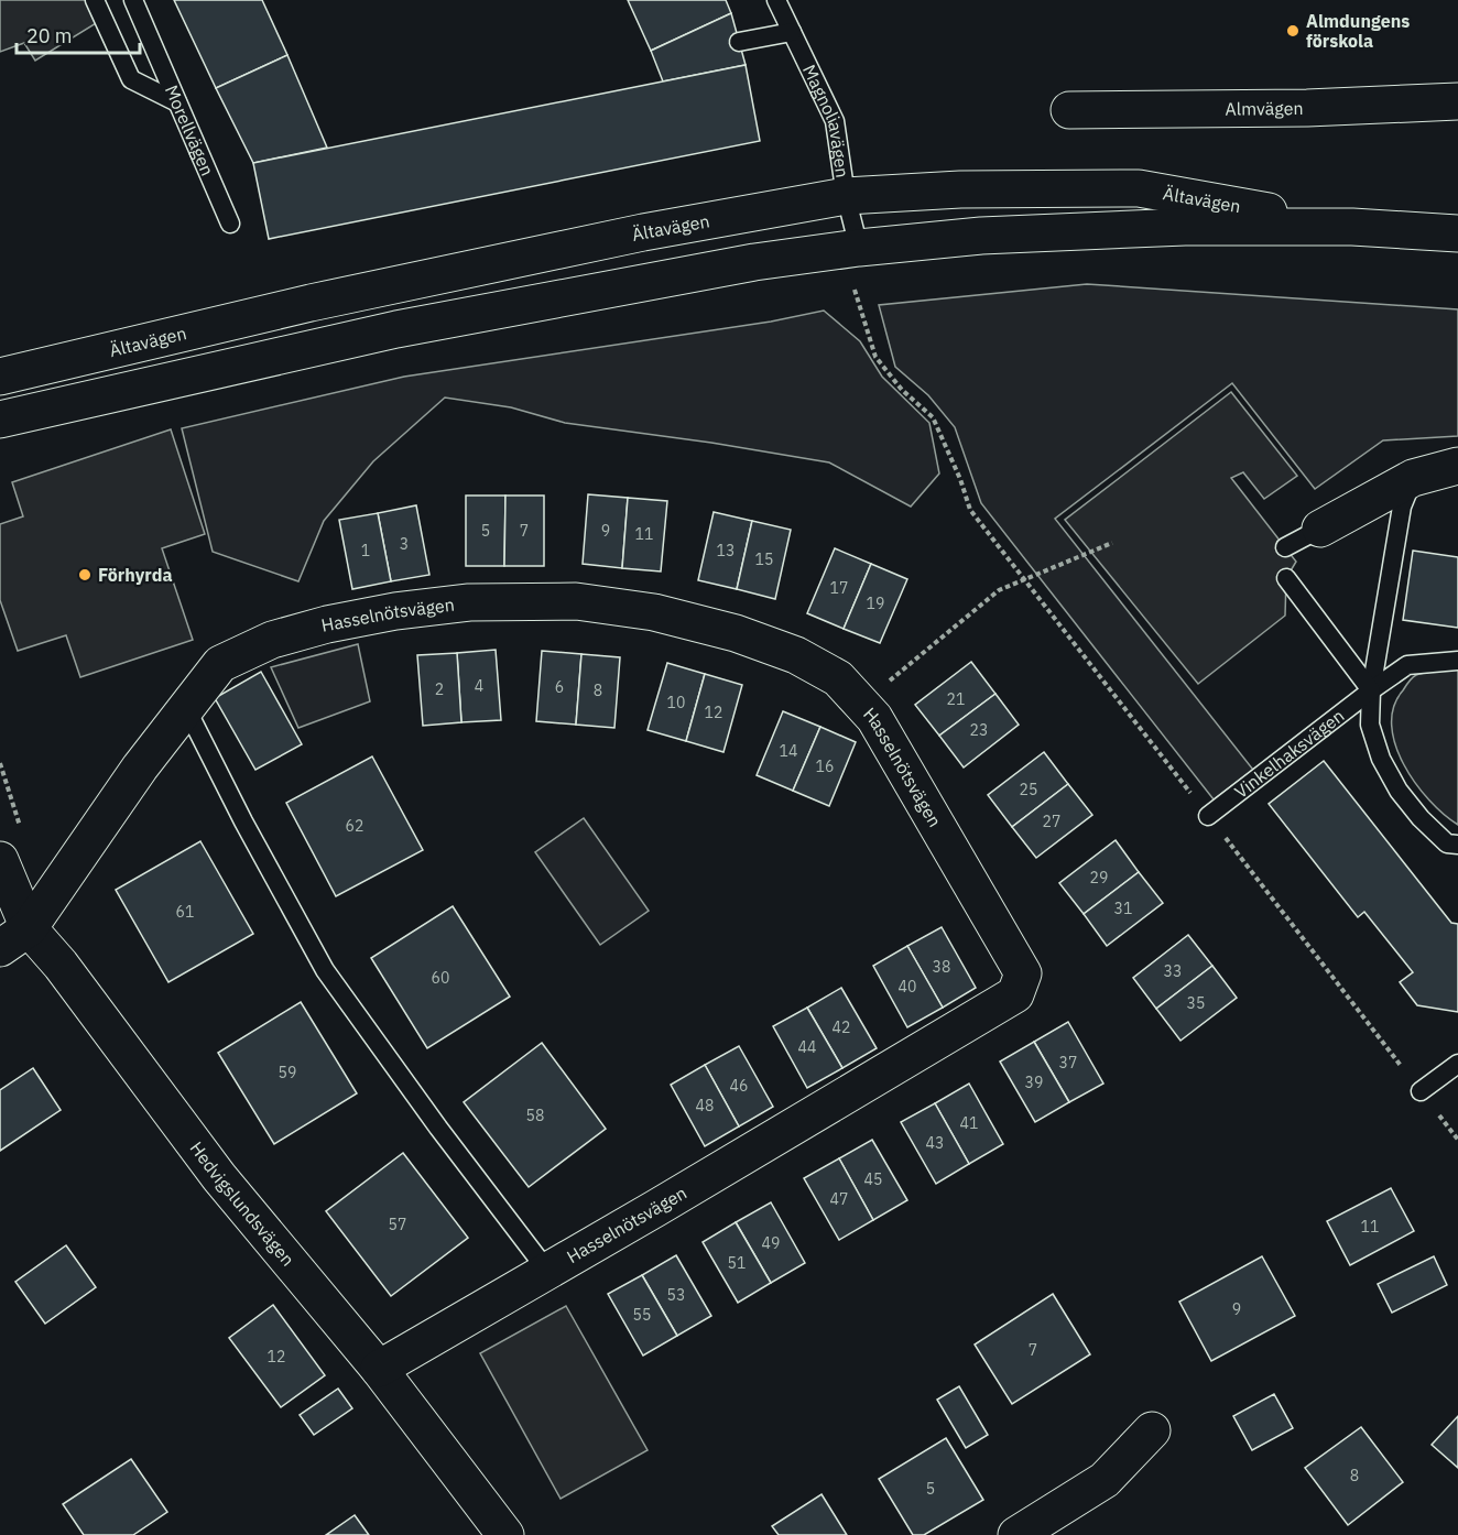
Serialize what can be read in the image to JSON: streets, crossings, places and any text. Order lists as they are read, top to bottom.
{
  "streets": {
    "street": [
      "Almvägen",
      "Ältavägen",
      "Hasselnötsvägen",
      "Hedvigslundsvägen"
    ],
    "lane": ["Magnoliavägen", "Morellvägen", "Vinkelhaksvägen"]
  },
  "crossings": [
    ["Magnoliavägen", "Ältavägen"],
    ["Hasselnötsvägen", "Hedvigslundsvägen"]
  ],
  "places": ["Almdungens förskola", "Förhyrda"],
  "house_numbers": [
    "5",
    "7",
    "9",
    "11",
    "3",
    "1",
    "13",
    "15",
    "17",
    "19",
    "4",
    "6",
    "2",
    "8",
    "21",
    "10",
    "12",
    "23",
    "14",
    "16",
    "25",
    "27",
    "62",
    "29",
    "31",
    "61",
    "38",
    "33",
    "60",
    "40",
    "35",
    "42",
    "44",
    "37",
    "59",
    "39",
    "46",
    "48",
    "58",
    "41",
    "43",
    "45",
    "47",
    "57",
    "11",
    "49",
    "51",
    "53",
    "9",
    "55",
    "7",
    "12",
    "8",
    "5"
  ],
  "scale_bar": "20 m"
}
